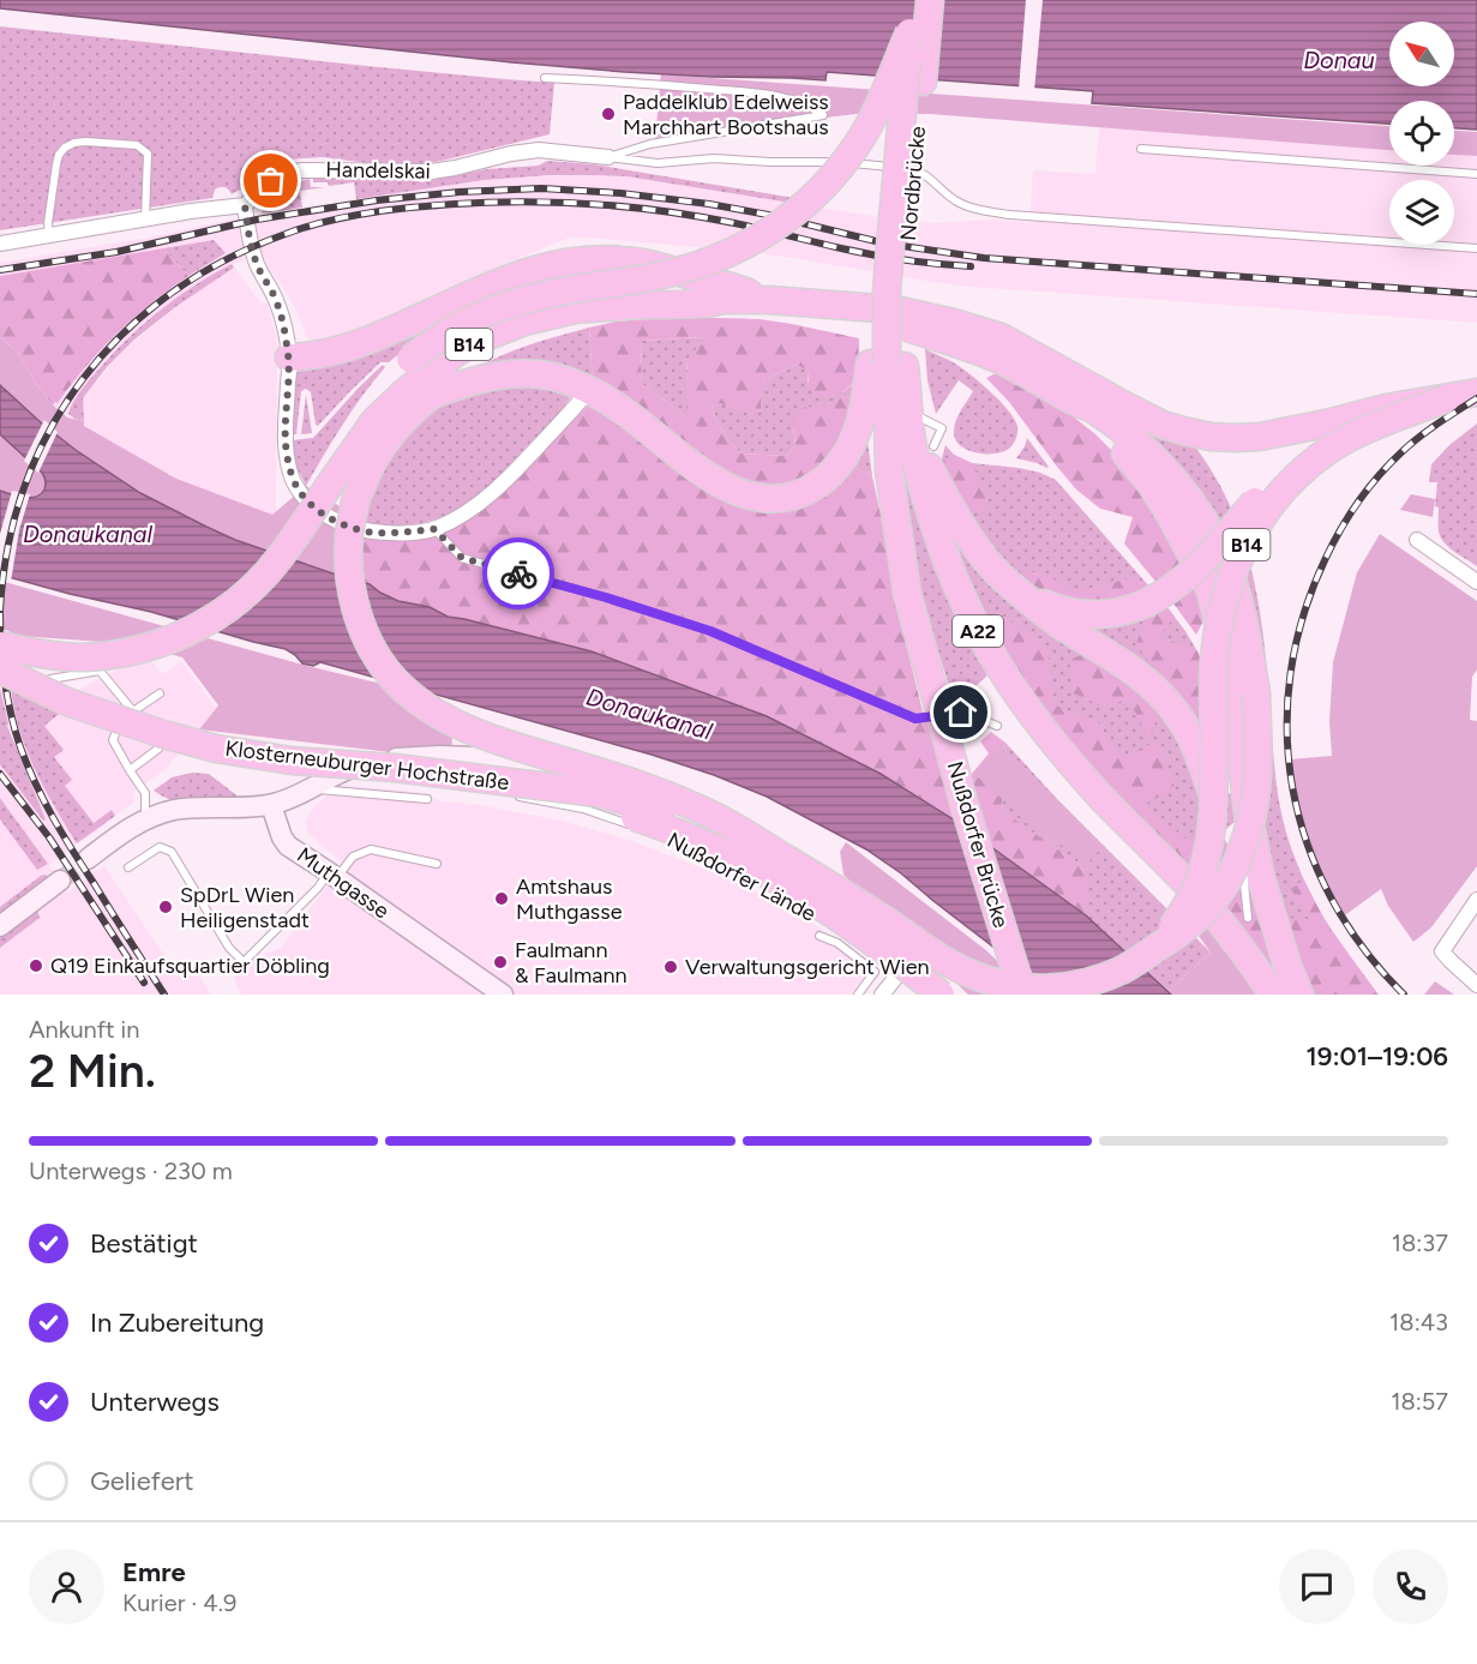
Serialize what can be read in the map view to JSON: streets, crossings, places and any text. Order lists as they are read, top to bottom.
{
  "streets": {
    "highway": [
      "Nordbrücke",
      "B14",
      "A22",
      "Klosterneuburger Hochstraße",
      "Nußdorfer Brücke"
    ],
    "street": ["Handelskai", "Nußdorfer Lände", "Muthgasse"]
  },
  "crossings": [
    ["Nordbrücke", "A22"],
    ["Nordbrücke", "Nußdorfer Brücke"],
    ["B14", "Klosterneuburger Hochstraße"],
    ["B14", "Nußdorfer Lände"],
    ["A22", "Nußdorfer Brücke"],
    ["Klosterneuburger Hochstraße", "Nußdorfer Lände"],
    ["Nußdorfer Lände", "Muthgasse"]
  ],
  "water": ["Donau", "Donaukanal"],
  "places": [
    "Paddelklub Edelweiss Marchhart Bootshaus",
    "Amtshaus Muthgasse",
    "SpDrL Wien Heiligenstadt",
    "Faulmann & Faulmann",
    "Q19 Einkaufsquartier Döbling",
    "Verwaltungsgericht Wien"
  ],
  "north": "top left",
  "page": {
    "heading": ["2 Min.", "Ankunft in", "19:01–19:06"],
    "panel": ["Emre", "Kurier · 4.9"],
    "bar": "Unterwegs · 230 m",
    "list": [
      ["Bestätigt", "18:37"],
      ["In Zubereitung", "18:43"],
      ["Unterwegs", "18:57"],
      "Geliefert"
    ]
  }
}
